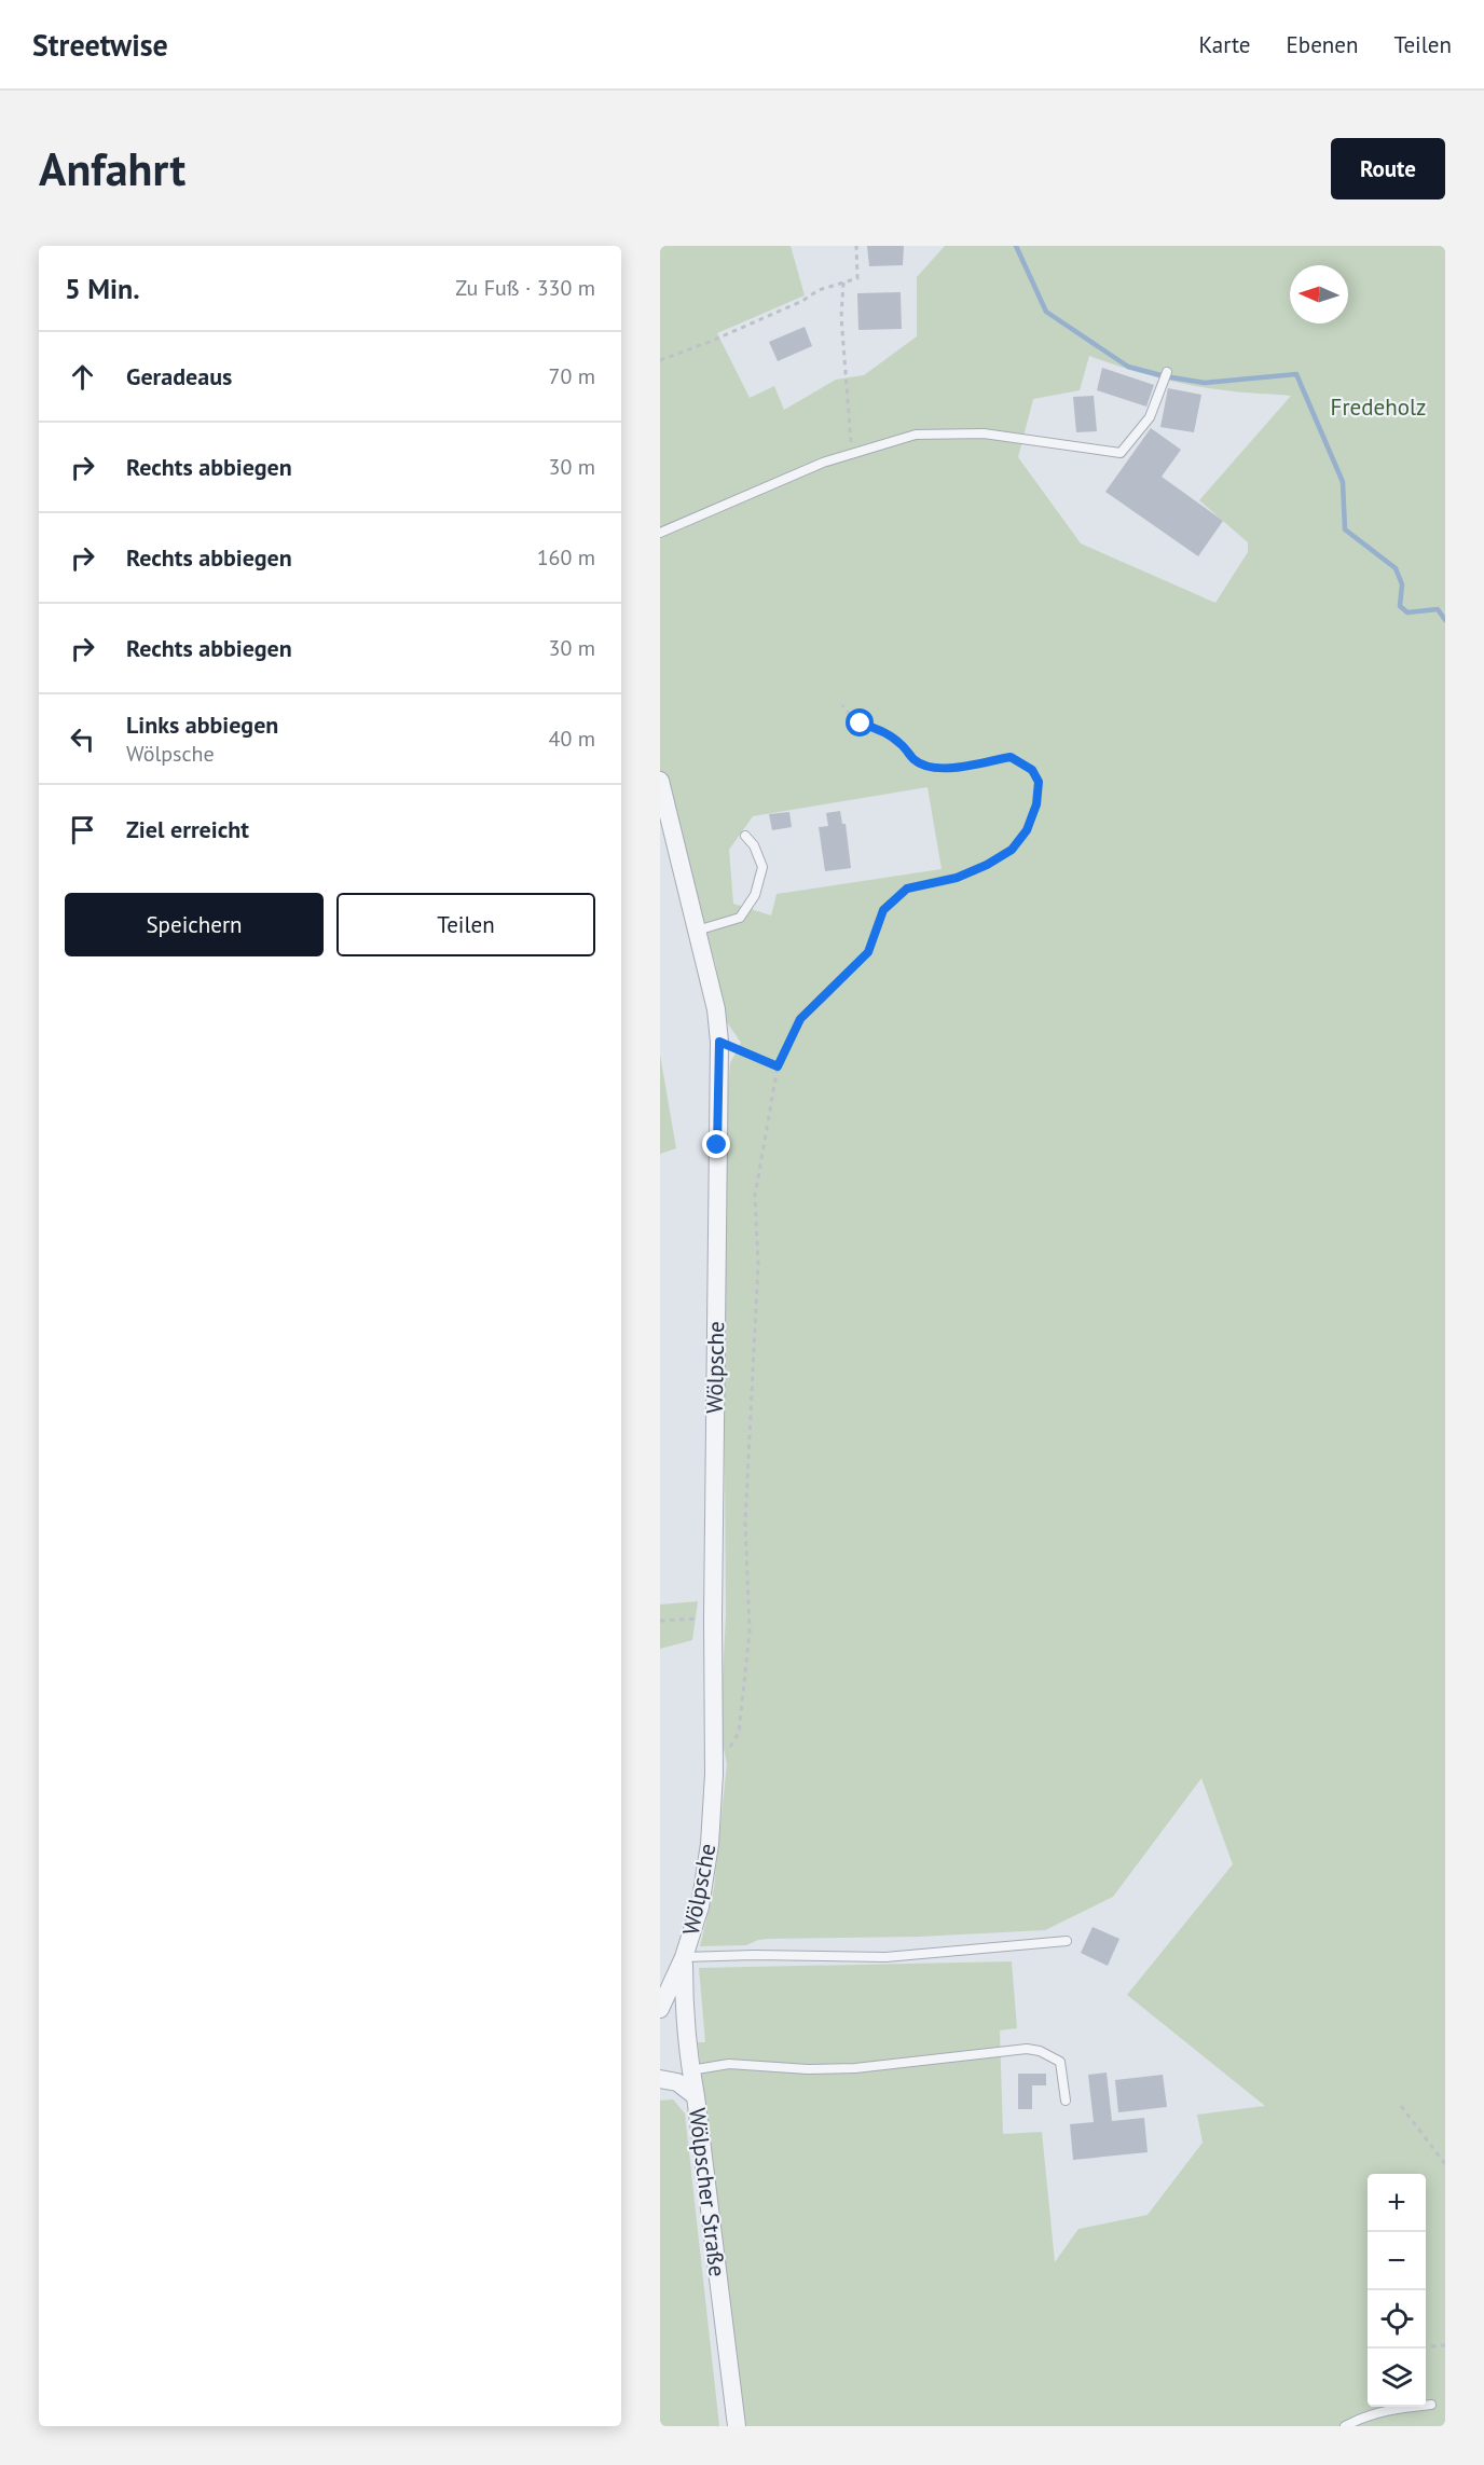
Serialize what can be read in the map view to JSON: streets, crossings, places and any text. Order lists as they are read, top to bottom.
{
  "streets": {
    "street": ["Wölpsche", "Wölpscher Straße"]
  },
  "crossings": [
    ["Wölpsche", "Wölpscher Straße"]
  ],
  "parks": ["Fredeholz"],
  "north": "left",
  "page": {
    "header": "Streetwise",
    "nav": ["Karte", "Ebenen", "Teilen"],
    "buttons": [
      "Route",
      ["Speichern", "Teilen"]
    ],
    "title": "Anfahrt",
    "heading": ["5 Min.", "Zu Fuß · 330 m"],
    "list": [
      ["Geradeaus", "70 m"],
      ["Rechts abbiegen", "30 m"],
      ["Rechts abbiegen", "160 m"],
      ["Rechts abbiegen", "30 m"],
      ["Links abbiegen", "Wölpsche", "40 m"],
      "Ziel erreicht"
    ],
    "map_buttons": ["+", "−"]
  }
}
